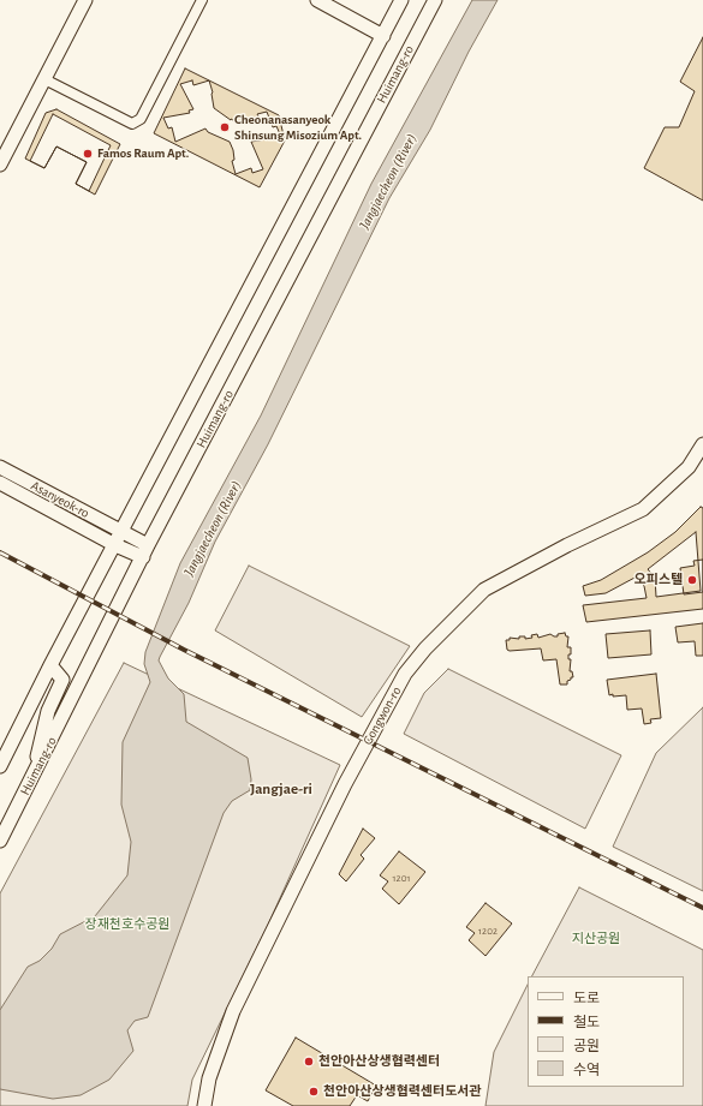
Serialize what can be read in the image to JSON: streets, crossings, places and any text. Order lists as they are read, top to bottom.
{
  "streets": {
    "main road": ["Huimang-ro", "Asanyeok-ro", "Gongwon-ro"]
  },
  "crossings": [
    ["Huimang-ro", "Asanyeok-ro"]
  ],
  "districts": ["Jangjae-ri"],
  "water": ["Jangjaecheon (River)"],
  "parks": ["장재천호수공원", "지산공원"],
  "places": [
    "Cheonanasanyeok Shinsung Misozium Apt.",
    "Famos Raum Apt.",
    "오피스텔",
    "천안아산상생협력센터",
    "천안아산상생협력센터도서관"
  ],
  "house_numbers": ["1201", "1202"],
  "legend": [
    "도로",
    "철도",
    "공원",
    "수역"
  ]
}
